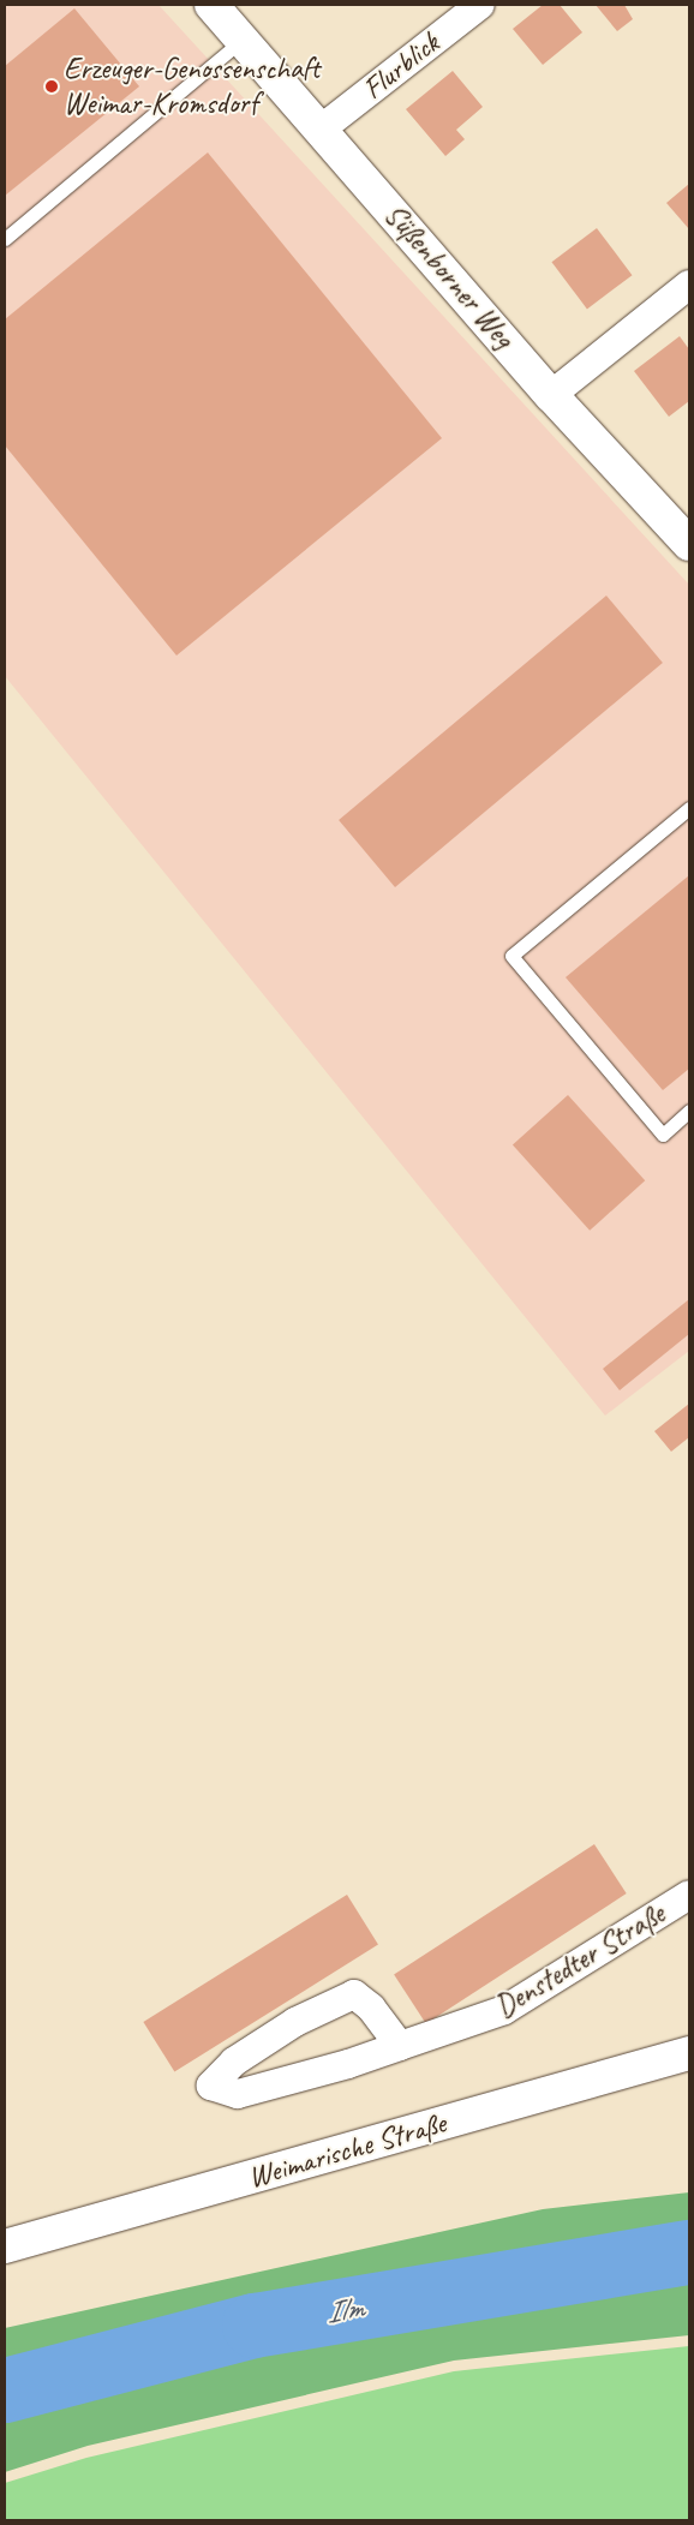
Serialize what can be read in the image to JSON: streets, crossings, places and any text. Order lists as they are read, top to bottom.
{
  "streets": {
    "street": [
      "Flurblick",
      "Süßenborner Weg",
      "Denstedter Straße",
      "Weimarische Straße"
    ]
  },
  "crossings": [
    ["Flurblick", "Süßenborner Weg"]
  ],
  "water": ["Ilm"],
  "places": ["Erzeuger-Genossenschaft Weimar-Kromsdorf"]
}
